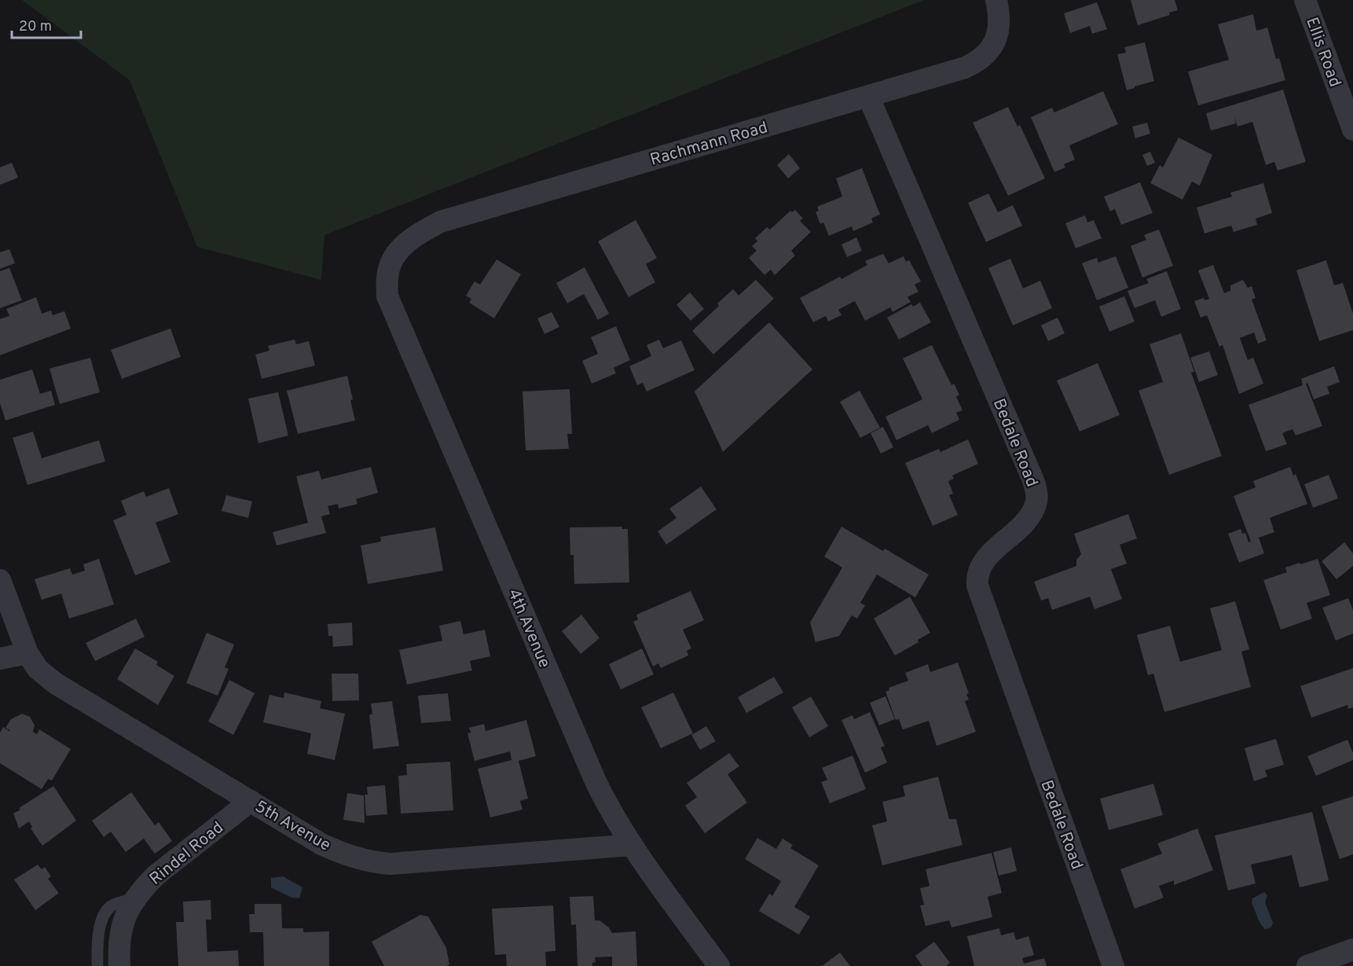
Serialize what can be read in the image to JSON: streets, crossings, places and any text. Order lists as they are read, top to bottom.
{
  "streets": {
    "street": [
      "Ellis Road",
      "Rachmann Road",
      "Bedale Road",
      "4th Avenue",
      "5th Avenue",
      "Rindel Road"
    ]
  },
  "crossings": [
    ["Rachmann Road", "Bedale Road"],
    ["Rachmann Road", "4th Avenue"],
    ["4th Avenue", "5th Avenue"],
    ["5th Avenue", "Rindel Road"]
  ],
  "scale_bar": "20 m"
}
